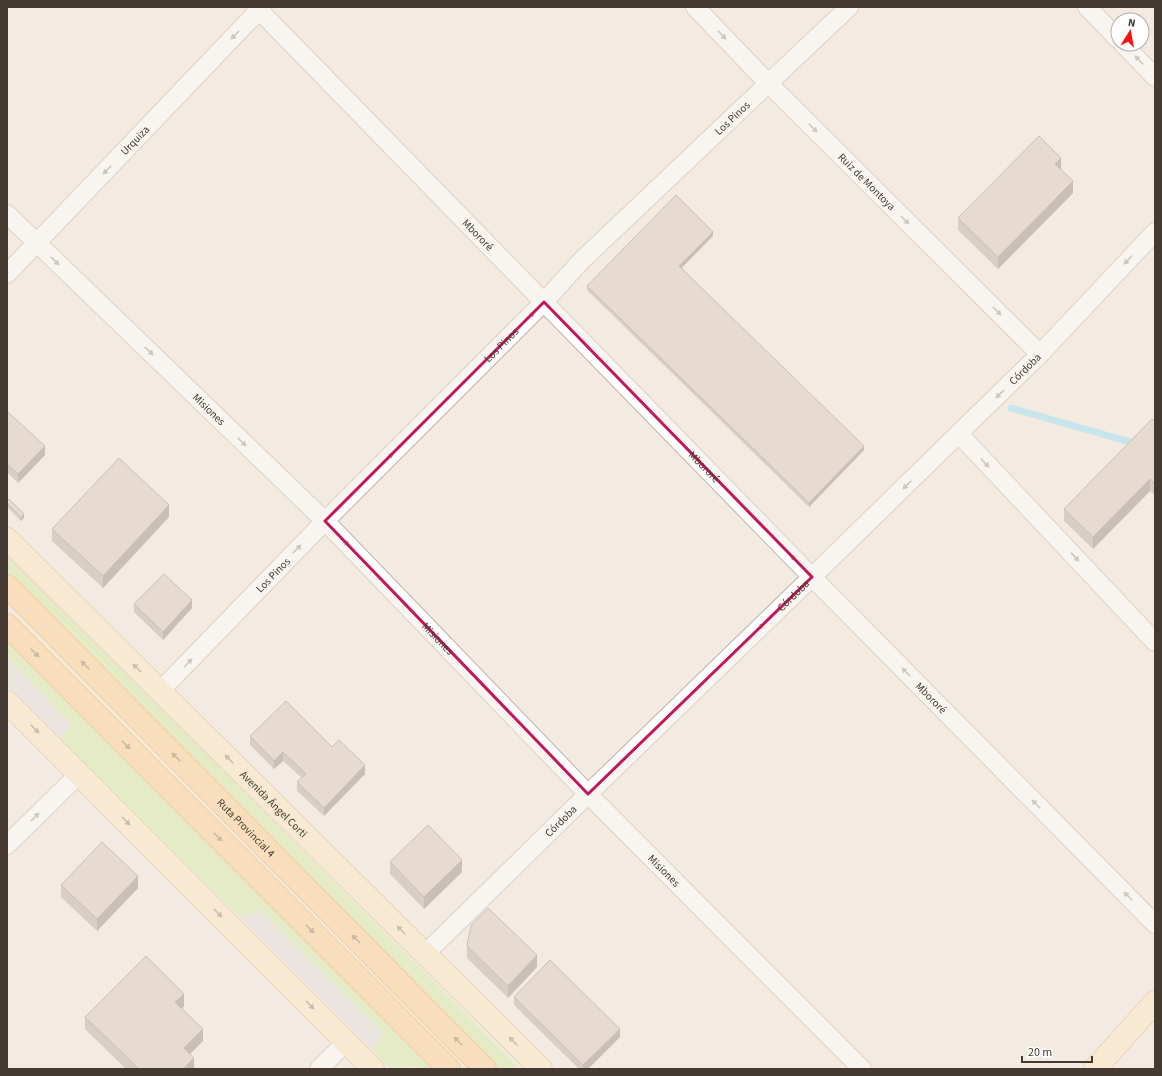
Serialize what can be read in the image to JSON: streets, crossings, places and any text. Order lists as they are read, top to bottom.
{
  "streets": {
    "main road": ["Avenida Ángel Corti", "Ruta Provincial 4"],
    "street": [
      "Los Pinos",
      "Urquiza",
      "Ruiz de Montoya",
      "Mbororé",
      "Córdoba",
      "Misiones"
    ]
  },
  "crossings": [
    ["Los Pinos", "Ruiz de Montoya"],
    ["Los Pinos", "Mbororé"],
    ["Los Pinos", "Misiones"],
    ["Los Pinos", "Avenida Ángel Corti"],
    ["Urquiza", "Mbororé"],
    ["Urquiza", "Misiones"],
    ["Ruiz de Montoya", "Córdoba"],
    ["Mbororé", "Córdoba"],
    ["Córdoba", "Misiones"],
    ["Córdoba", "Avenida Ángel Corti"]
  ],
  "one_way": [
    "Los Pinos",
    "Urquiza",
    "Ruiz de Montoya",
    "Mbororé",
    "Córdoba",
    "Misiones"
  ],
  "scale_bar": "20 m",
  "north": "top"
}
